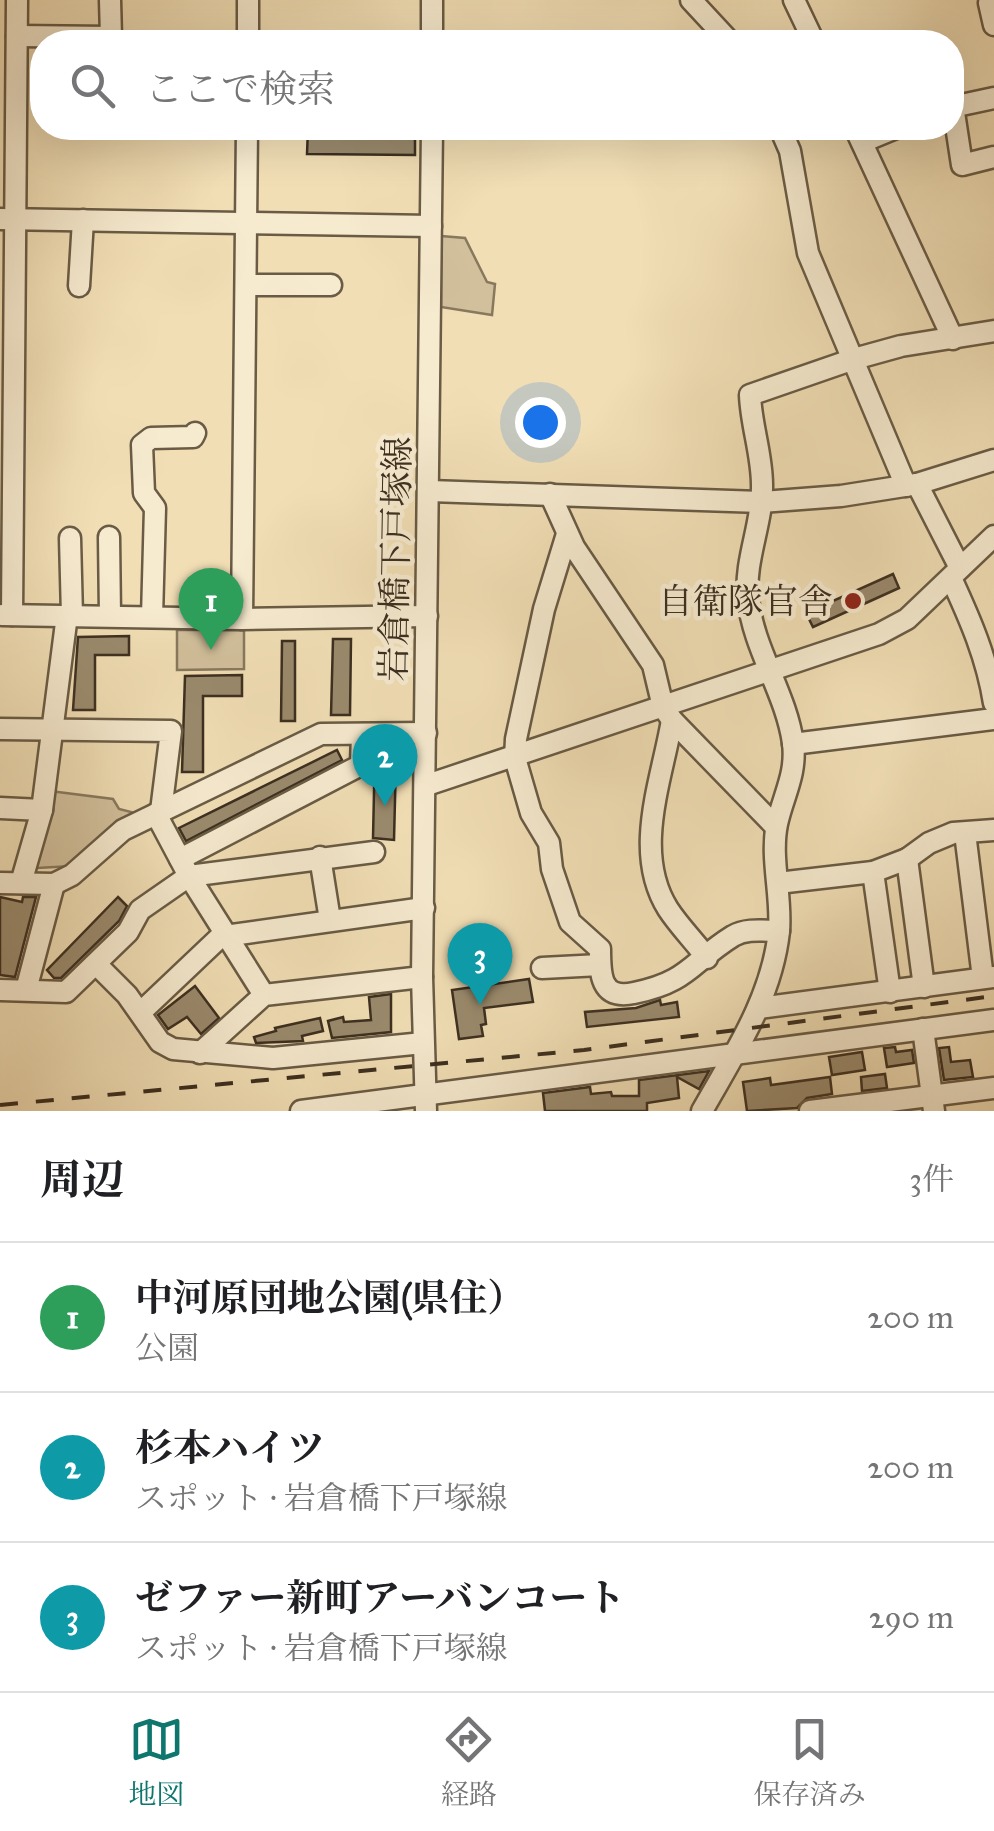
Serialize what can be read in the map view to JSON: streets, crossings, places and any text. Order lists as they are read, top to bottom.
{
  "streets": {
    "street": ["岩倉橋下戸塚線"]
  },
  "places": ["自衛隊官舎"],
  "page": {
    "search": "ここで検索",
    "pins": ["1", "2", "3"],
    "heading": ["周辺", "3件"],
    "list": [
      {
        "mark": "1",
        "name": "中河原団地公園(県住）",
        "note": "公園",
        "value": "200 m"
      },
      {
        "mark": "2",
        "name": "杉本ハイツ",
        "note": "スポット · 岩倉橋下戸塚線",
        "value": "200 m"
      },
      {
        "mark": "3",
        "name": "ゼファー新町アーバンコート",
        "note": "スポット · 岩倉橋下戸塚線",
        "value": "290 m"
      }
    ],
    "nav": ["地図", "経路", "保存済み"]
  }
}
